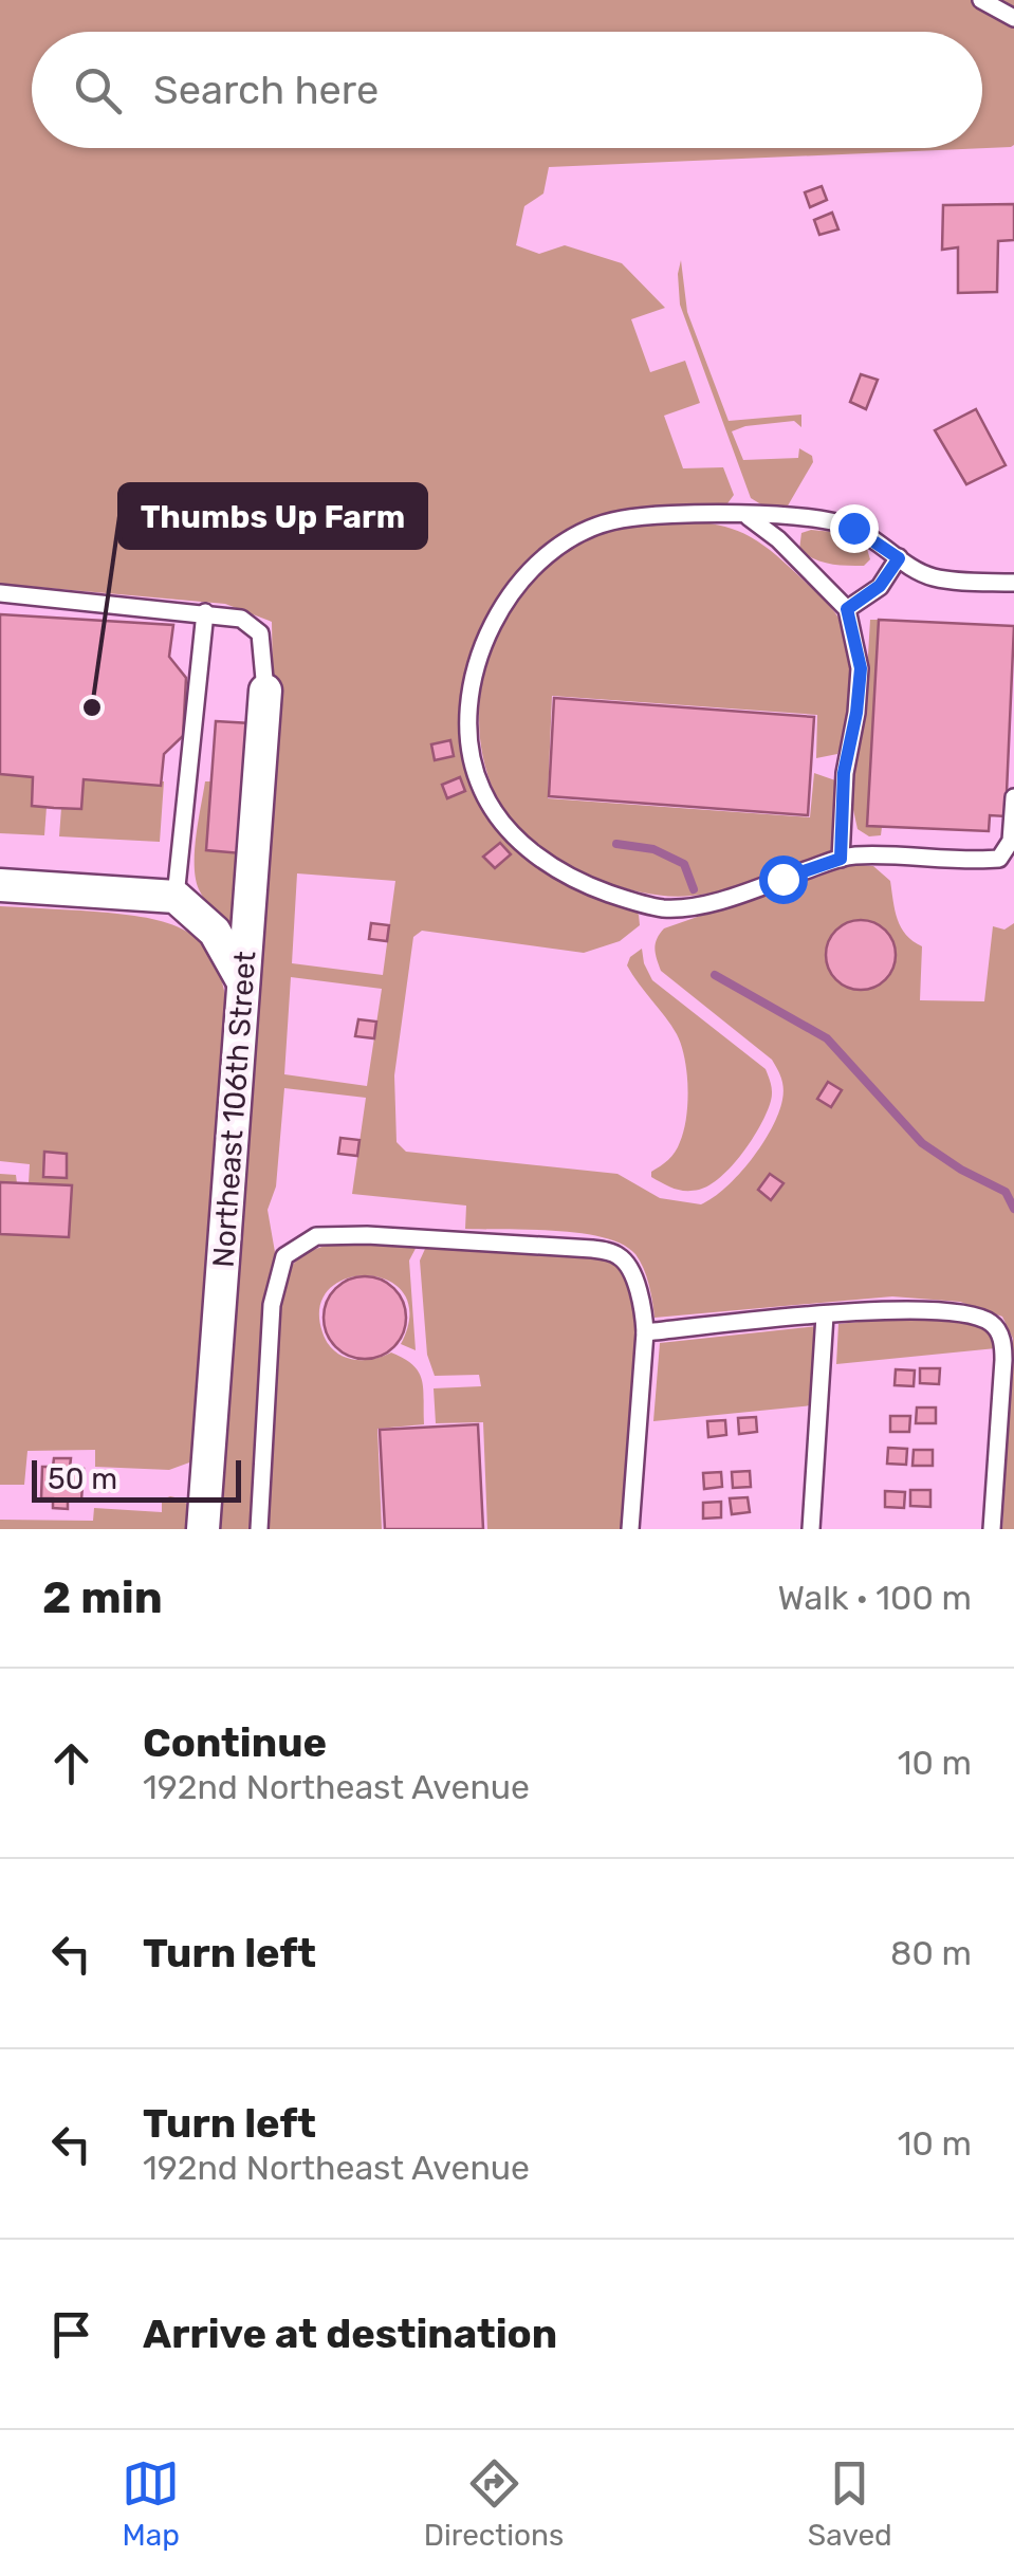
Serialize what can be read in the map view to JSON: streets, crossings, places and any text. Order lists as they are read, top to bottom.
{
  "streets": {
    "street": ["Northeast 106th Street"]
  },
  "places": ["Thumbs Up Farm"],
  "scale_bar": "50 m",
  "page": {
    "search": "Search here",
    "scale": "50 m",
    "heading": ["2 min", "Walk · 100 m"],
    "list": [
      ["Continue", "192nd Northeast Avenue", "10 m"],
      ["Turn left", "80 m"],
      ["Turn left", "192nd Northeast Avenue", "10 m"],
      "Arrive at destination"
    ],
    "nav": ["Map", "Directions", "Saved"]
  }
}
